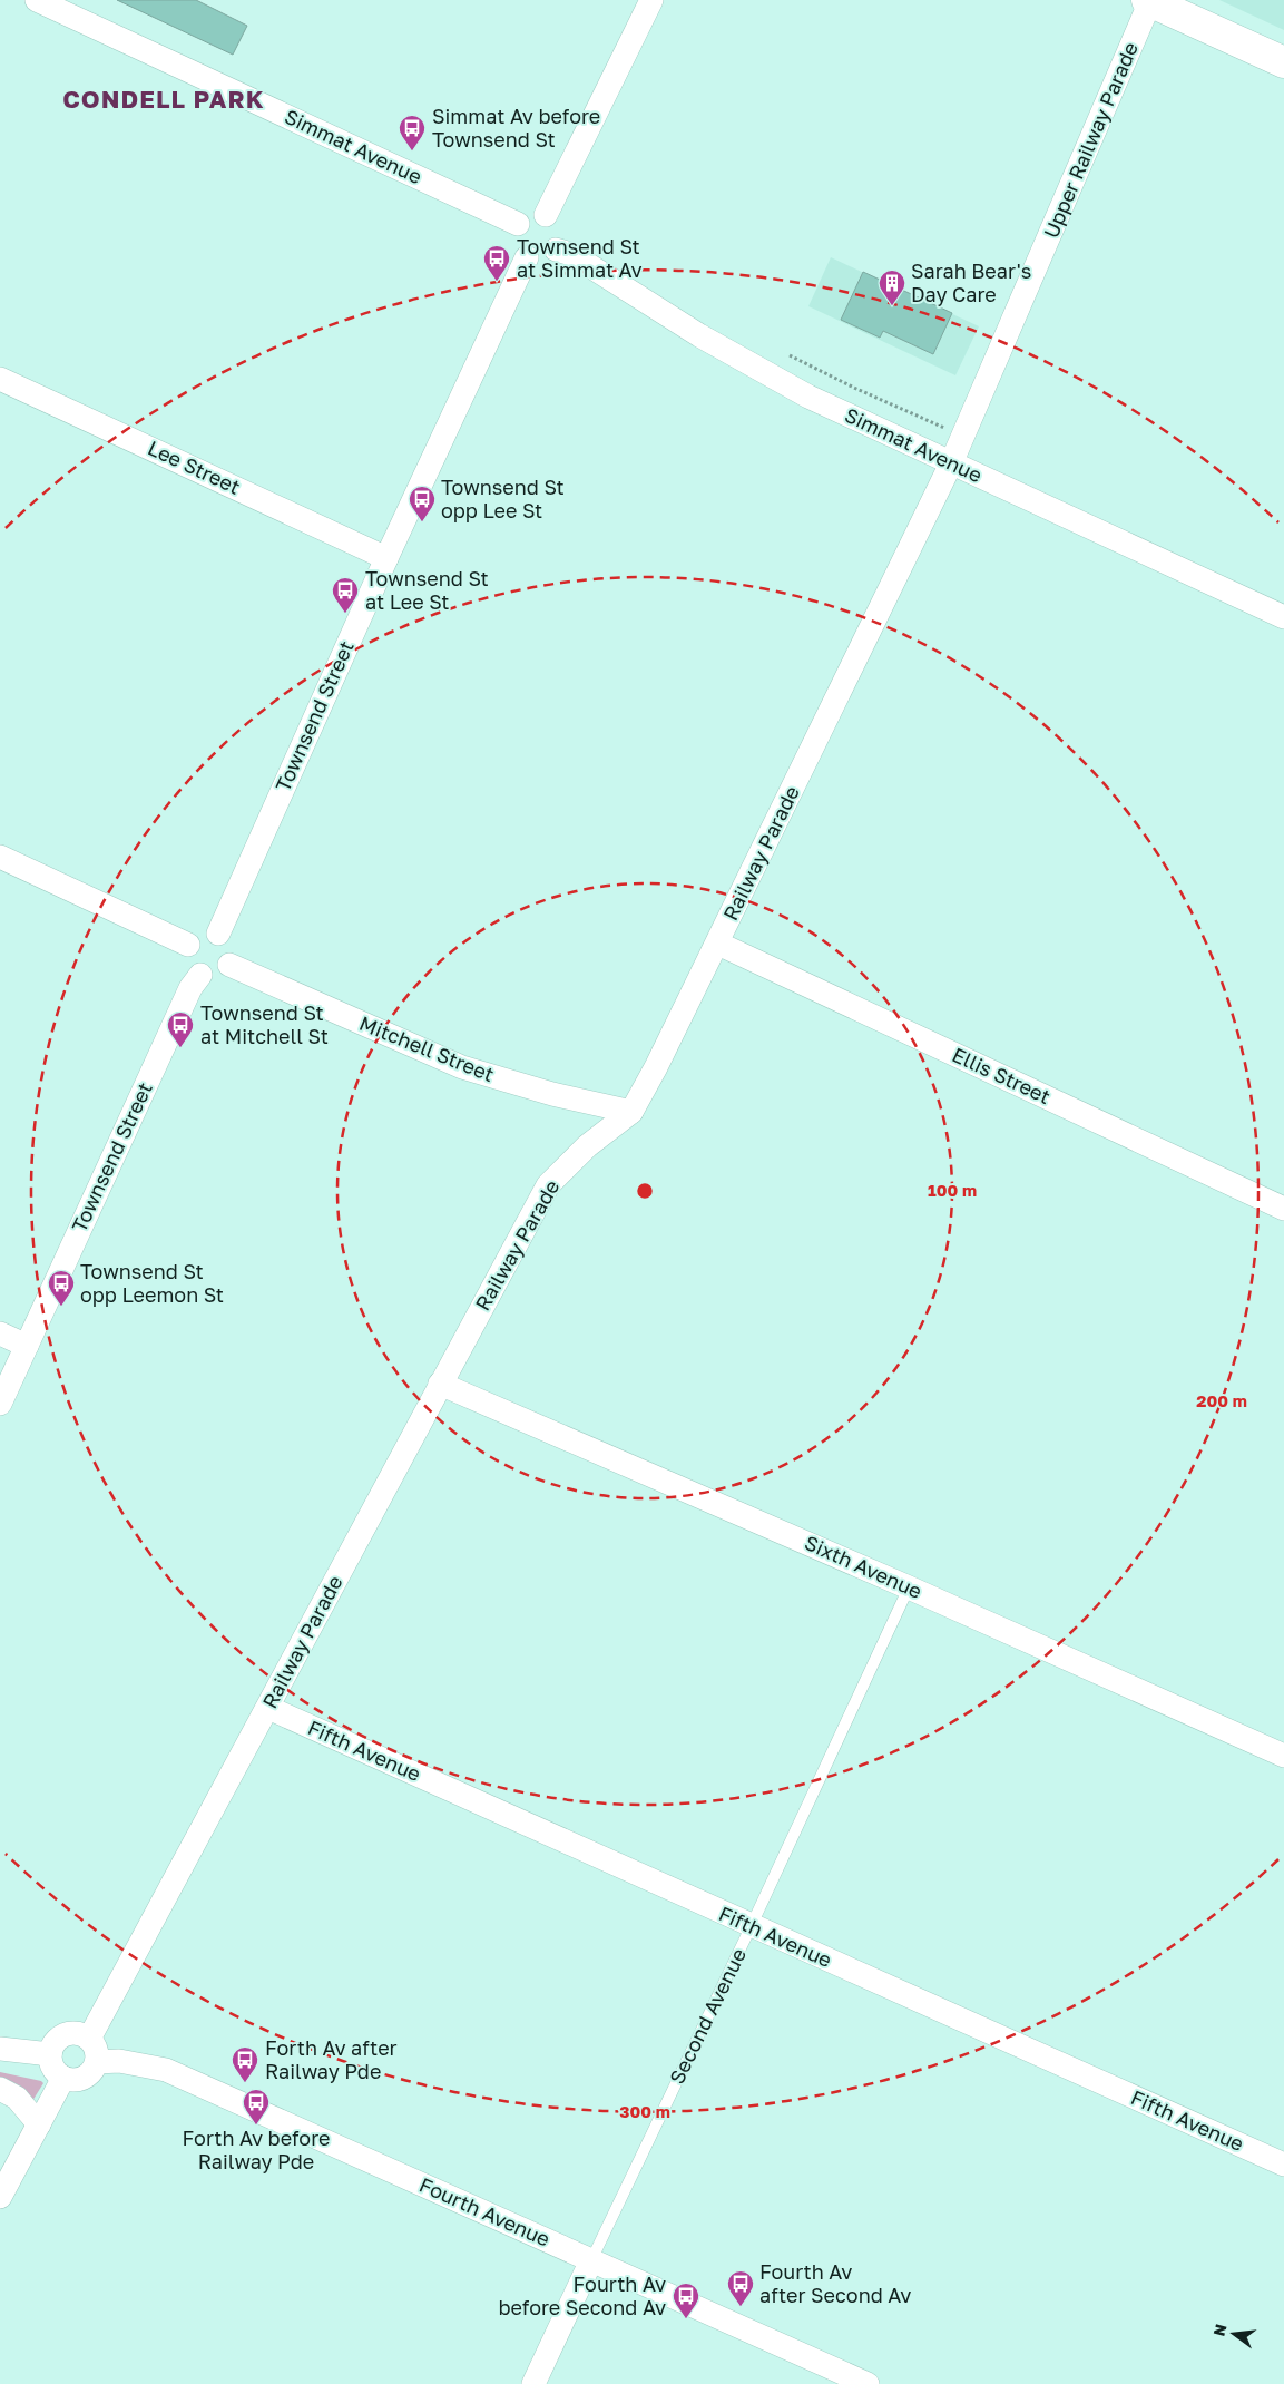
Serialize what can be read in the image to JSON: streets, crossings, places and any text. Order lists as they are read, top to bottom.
{
  "streets": {
    "street": [
      "Upper Railway Parade",
      "Simmat Avenue",
      "Lee Street",
      "Townsend Street",
      "Railway Parade",
      "Mitchell Street",
      "Ellis Street",
      "Sixth Avenue",
      "Fifth Avenue",
      "Second Avenue",
      "Fourth Avenue"
    ]
  },
  "crossings": [
    ["Upper Railway Parade", "Simmat Avenue"],
    ["Upper Railway Parade", "Railway Parade"],
    ["Simmat Avenue", "Townsend Street"],
    ["Simmat Avenue", "Railway Parade"],
    ["Lee Street", "Townsend Street"],
    ["Townsend Street", "Mitchell Street"],
    ["Railway Parade", "Mitchell Street"],
    ["Railway Parade", "Ellis Street"],
    ["Railway Parade", "Sixth Avenue"],
    ["Railway Parade", "Fifth Avenue"],
    ["Railway Parade", "Fourth Avenue"],
    ["Sixth Avenue", "Second Avenue"],
    ["Fifth Avenue", "Second Avenue"],
    ["Second Avenue", "Fourth Avenue"]
  ],
  "districts": ["CONDELL PARK"],
  "places": {
    "bus stop": [
      "Simmat Av before Townsend St",
      "Townsend St at Simmat Av",
      "Townsend St opp Lee St",
      "Townsend St at Lee St",
      "Townsend St at Mitchell St",
      "Townsend St opp Leemon St",
      "Forth Av after Railway Pde",
      "Forth Av before Railway Pde",
      "Fourth Av after Second Av",
      "Fourth Av before Second Av"
    ],
    "building": ["Sarah Bear's Day Care"]
  },
  "north": "left",
  "rings": ["100 m", "200 m", "300 m"]
}
